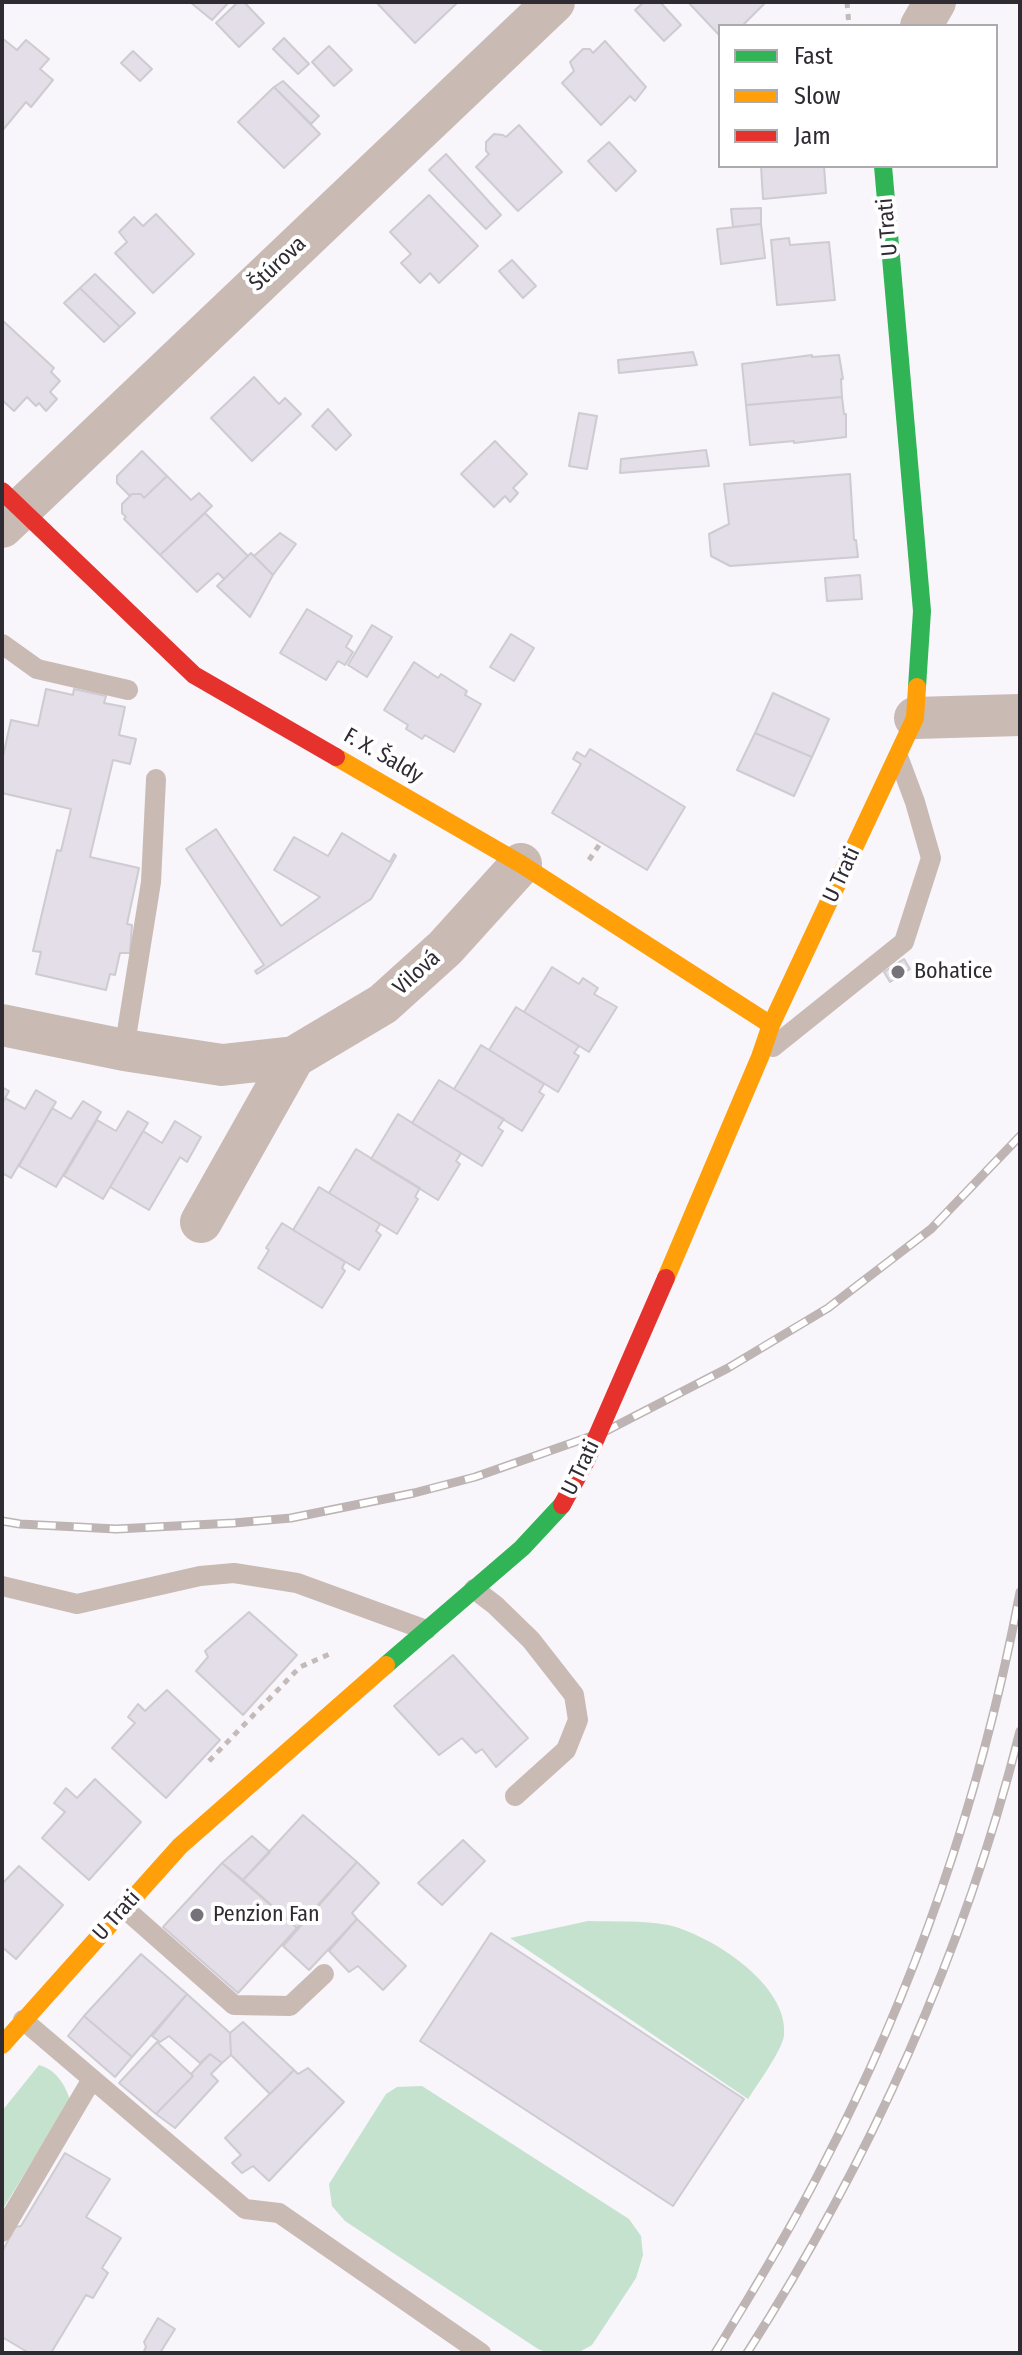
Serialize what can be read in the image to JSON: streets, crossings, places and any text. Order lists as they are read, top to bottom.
{
  "streets": {
    "street": [
      "U Trati",
      "Štúrova",
      "F. X. Šaldy",
      "Vilová"
    ]
  },
  "crossings": [
    ["U Trati", "F. X. Šaldy"],
    ["Štúrova", "F. X. Šaldy"],
    ["F. X. Šaldy", "Vilová"]
  ],
  "places": ["Bohatice", "Penzion Fan"],
  "legend": ["Fast", "Slow", "Jam"]
}
